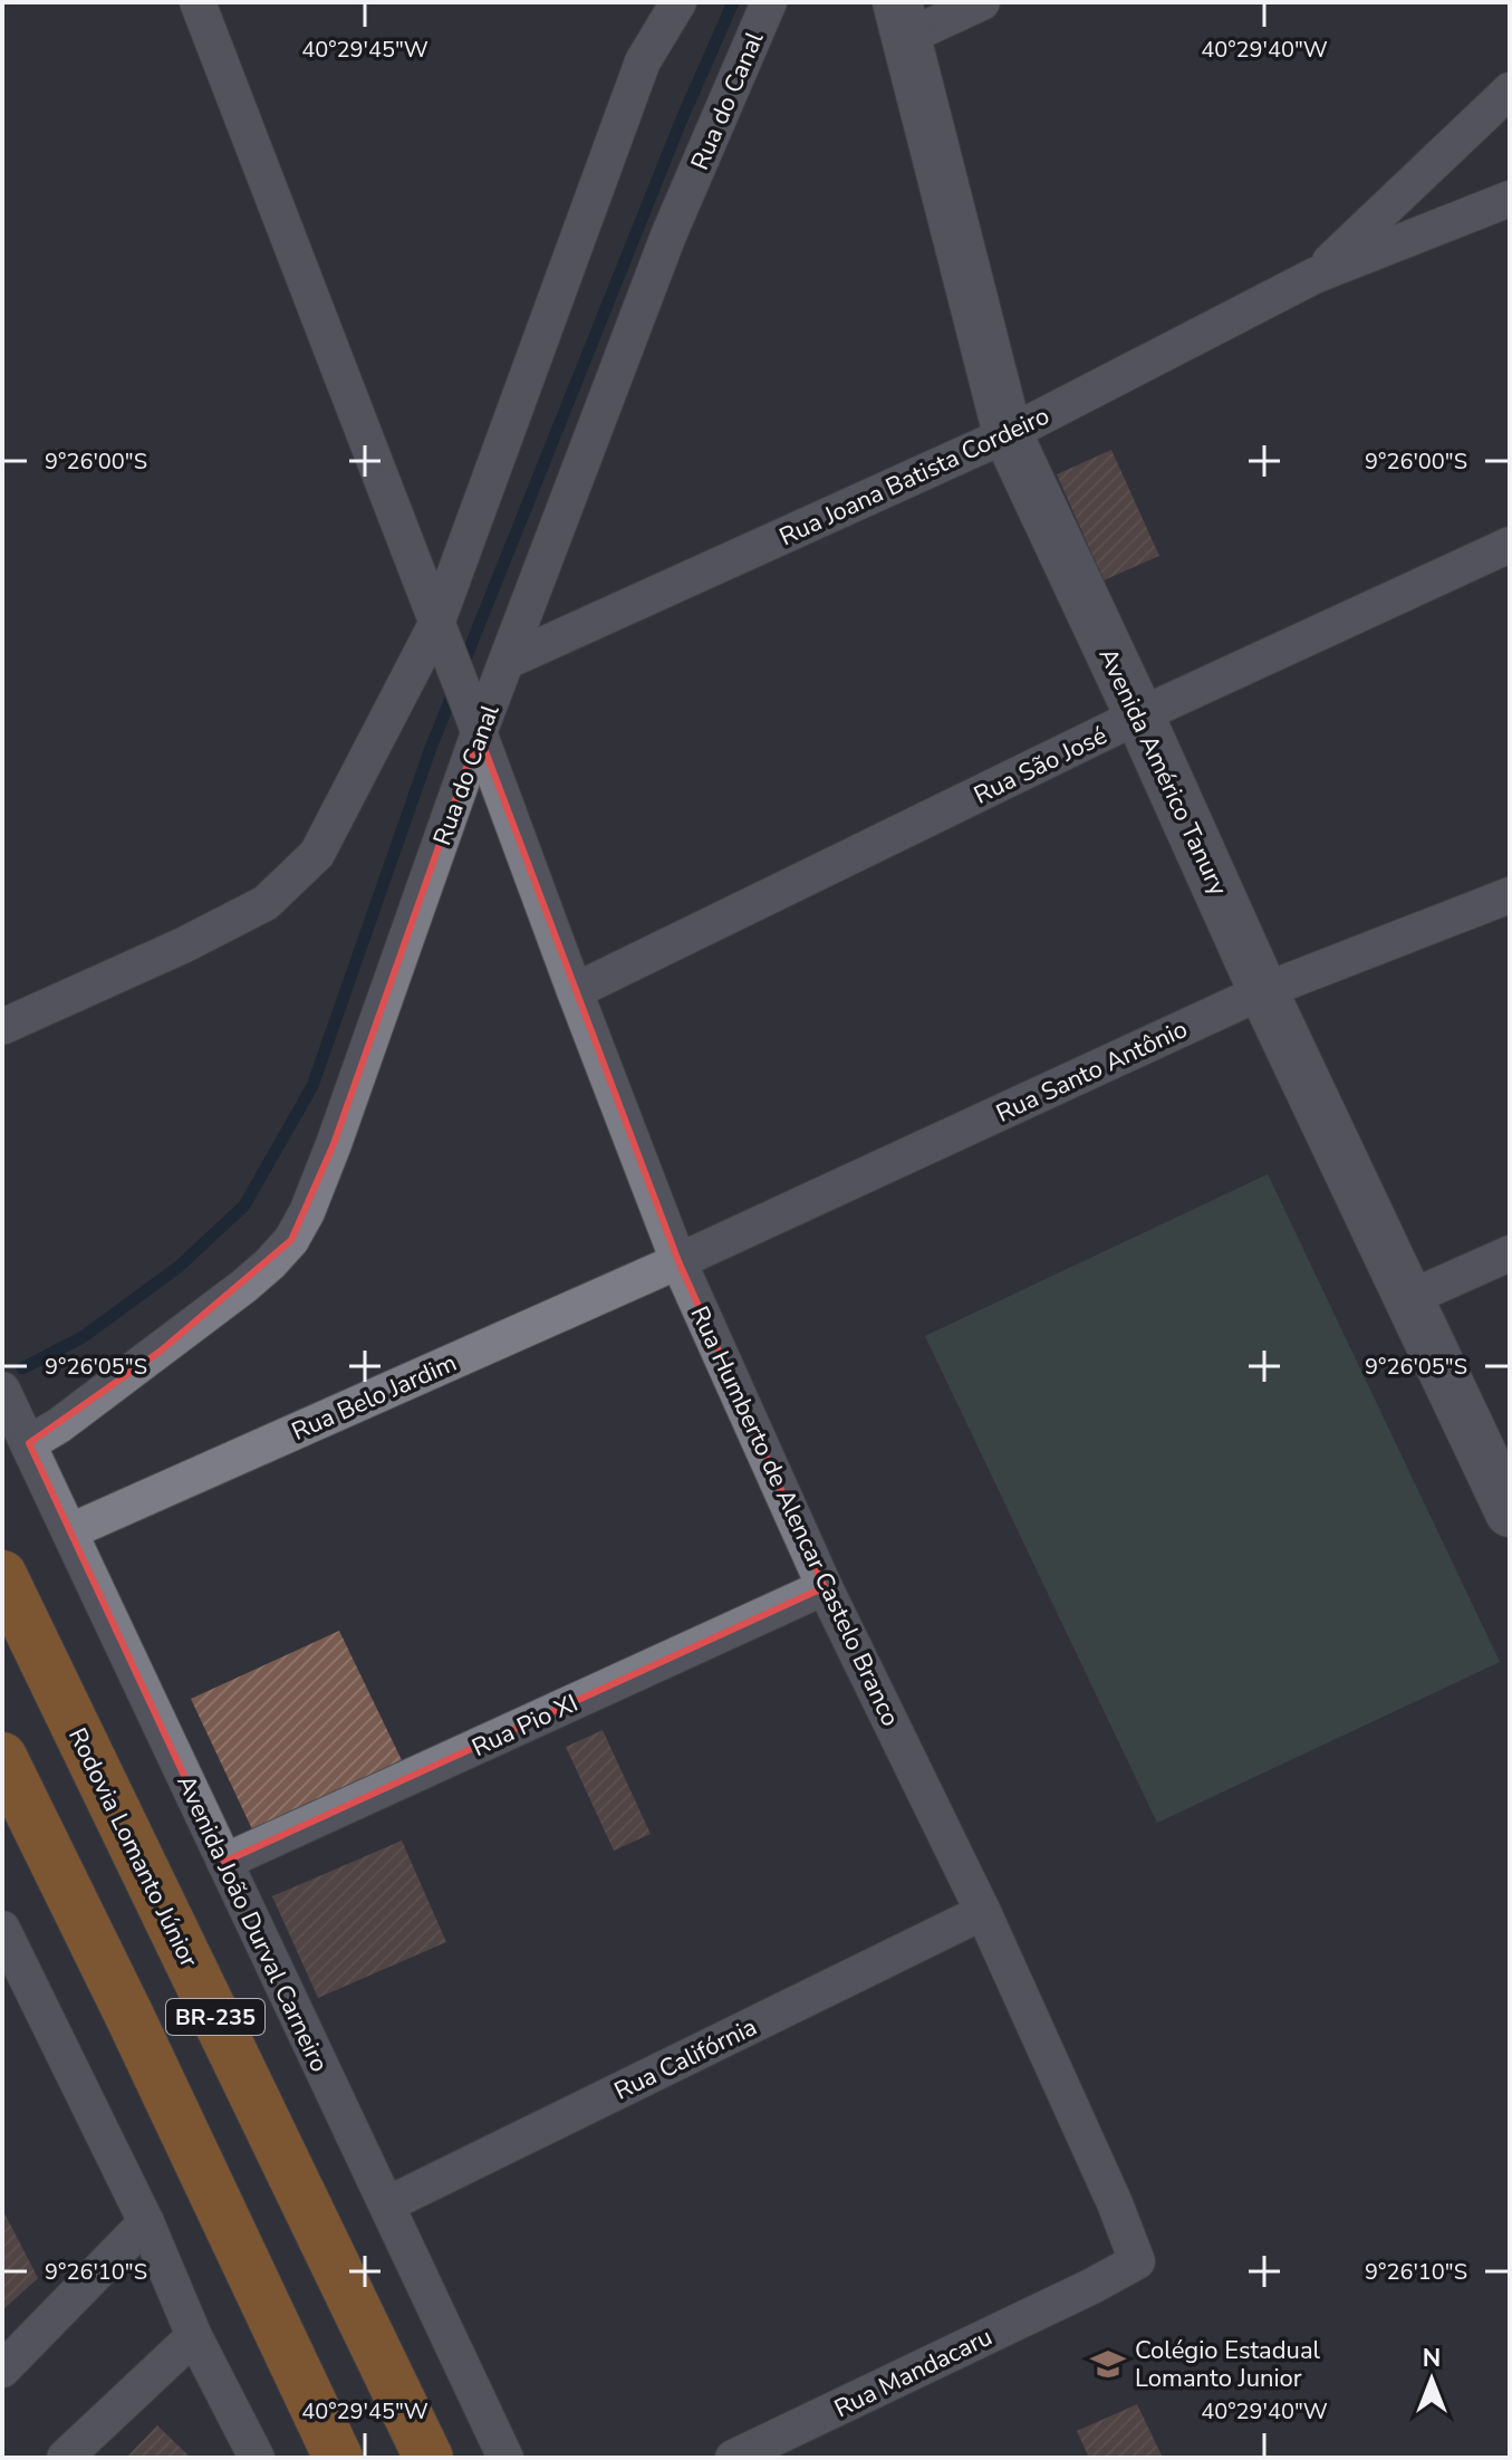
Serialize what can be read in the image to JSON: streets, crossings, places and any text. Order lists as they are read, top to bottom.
{
  "streets": {
    "highway": ["Rodovia Lomanto Júnior", "BR-235"],
    "street": [
      "Rua do Canal",
      "Rua Joana Batista Cordeiro",
      "Rua São José",
      "Avenida Américo Tanury",
      "Rua Santo Antônio",
      "Rua Belo Jardim",
      "Rua Humberto de Alencar Castelo Branco",
      "Rua Pio XI",
      "Avenida João Durval Carneiro",
      "Rua Califórnia",
      "Rua Mandacaru"
    ]
  },
  "crossings": [
    ["Rua do Canal", "Rua Joana Batista Cordeiro"],
    ["Rua do Canal", "Rua Humberto de Alencar Castelo Branco"],
    ["Rua do Canal", "Avenida João Durval Carneiro"],
    ["Rua Joana Batista Cordeiro", "Avenida Américo Tanury"],
    ["Rua São José", "Avenida Américo Tanury"],
    ["Rua São José", "Rua Humberto de Alencar Castelo Branco"],
    ["Avenida Américo Tanury", "Rua Santo Antônio"],
    ["Rua Santo Antônio", "Rua Belo Jardim"],
    ["Rua Santo Antônio", "Rua Humberto de Alencar Castelo Branco"],
    ["Rua Belo Jardim", "Rua Humberto de Alencar Castelo Branco"],
    ["Rua Belo Jardim", "Avenida João Durval Carneiro"],
    ["Rua Humberto de Alencar Castelo Branco", "Rua Pio XI"],
    ["Rua Humberto de Alencar Castelo Branco", "Rua Califórnia"],
    ["Rua Humberto de Alencar Castelo Branco", "Rua Mandacaru"],
    ["Rua Pio XI", "Avenida João Durval Carneiro"],
    ["Avenida João Durval Carneiro", "Rua Califórnia"]
  ],
  "places": {
    "school or university": ["Colégio Estadual Lomanto Junior"]
  },
  "north": "top",
  "coordinates": [
    "40°29'45\"W",
    "40°29'40\"W",
    "9°26'00\"S",
    "9°26'05\"S",
    "9°26'10\"S"
  ]
}
